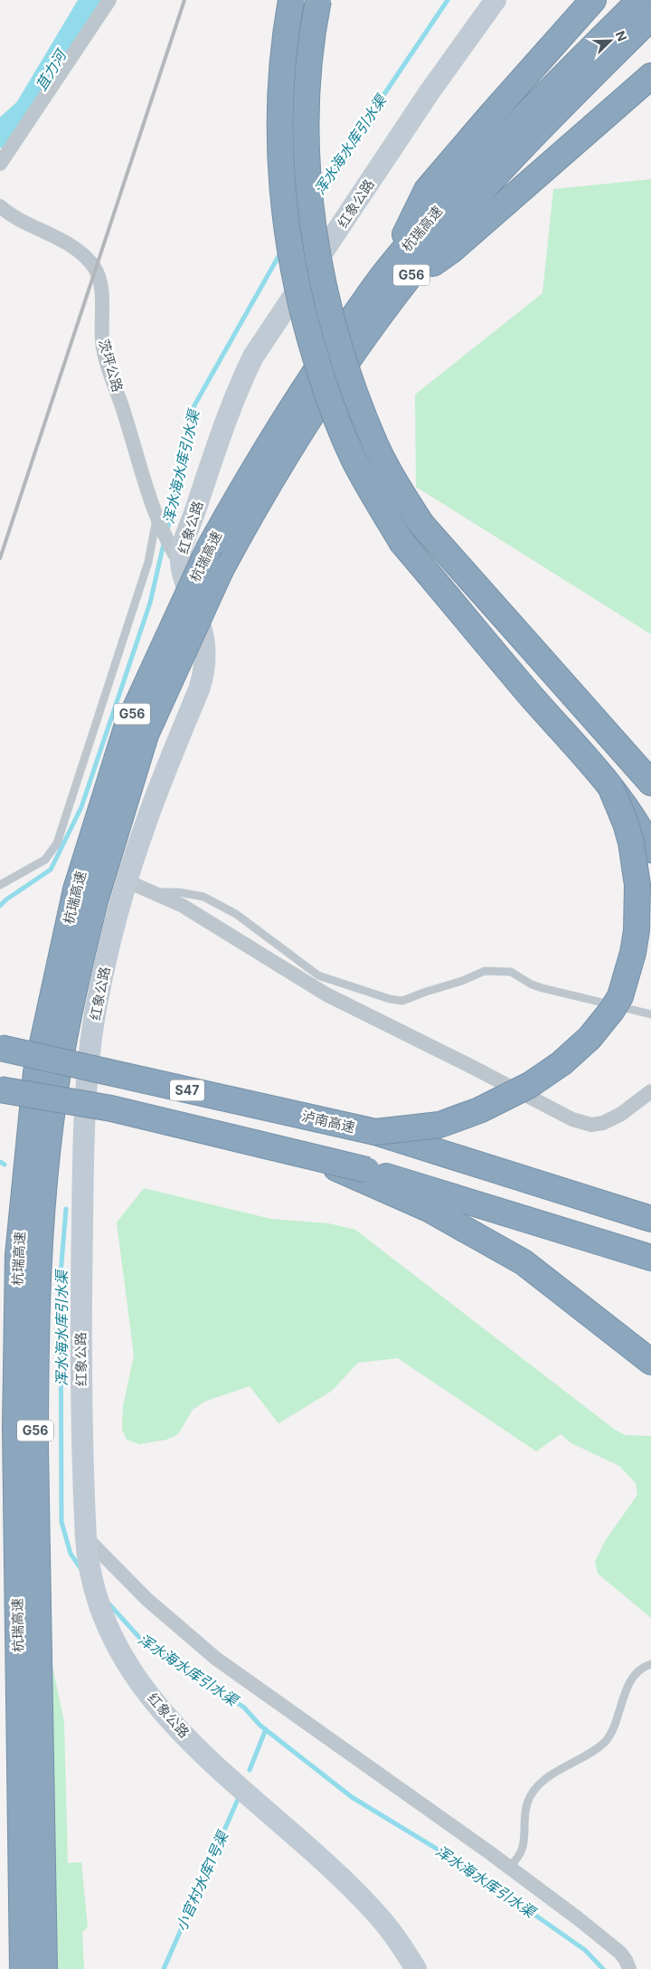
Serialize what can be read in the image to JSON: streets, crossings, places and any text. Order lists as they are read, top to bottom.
{
  "streets": {
    "highway": [
      "杭瑞高速",
      "G56",
      "S47",
      "泸南高速"
    ],
    "main road": ["红象公路"],
    "street": ["茨坪公路"]
  },
  "crossings": [
    ["红象公路", "茨坪公路"]
  ],
  "water": ["苴力河", "浑水海水库引水渠", "小官村水库1号渠"],
  "north": "top right"
}
